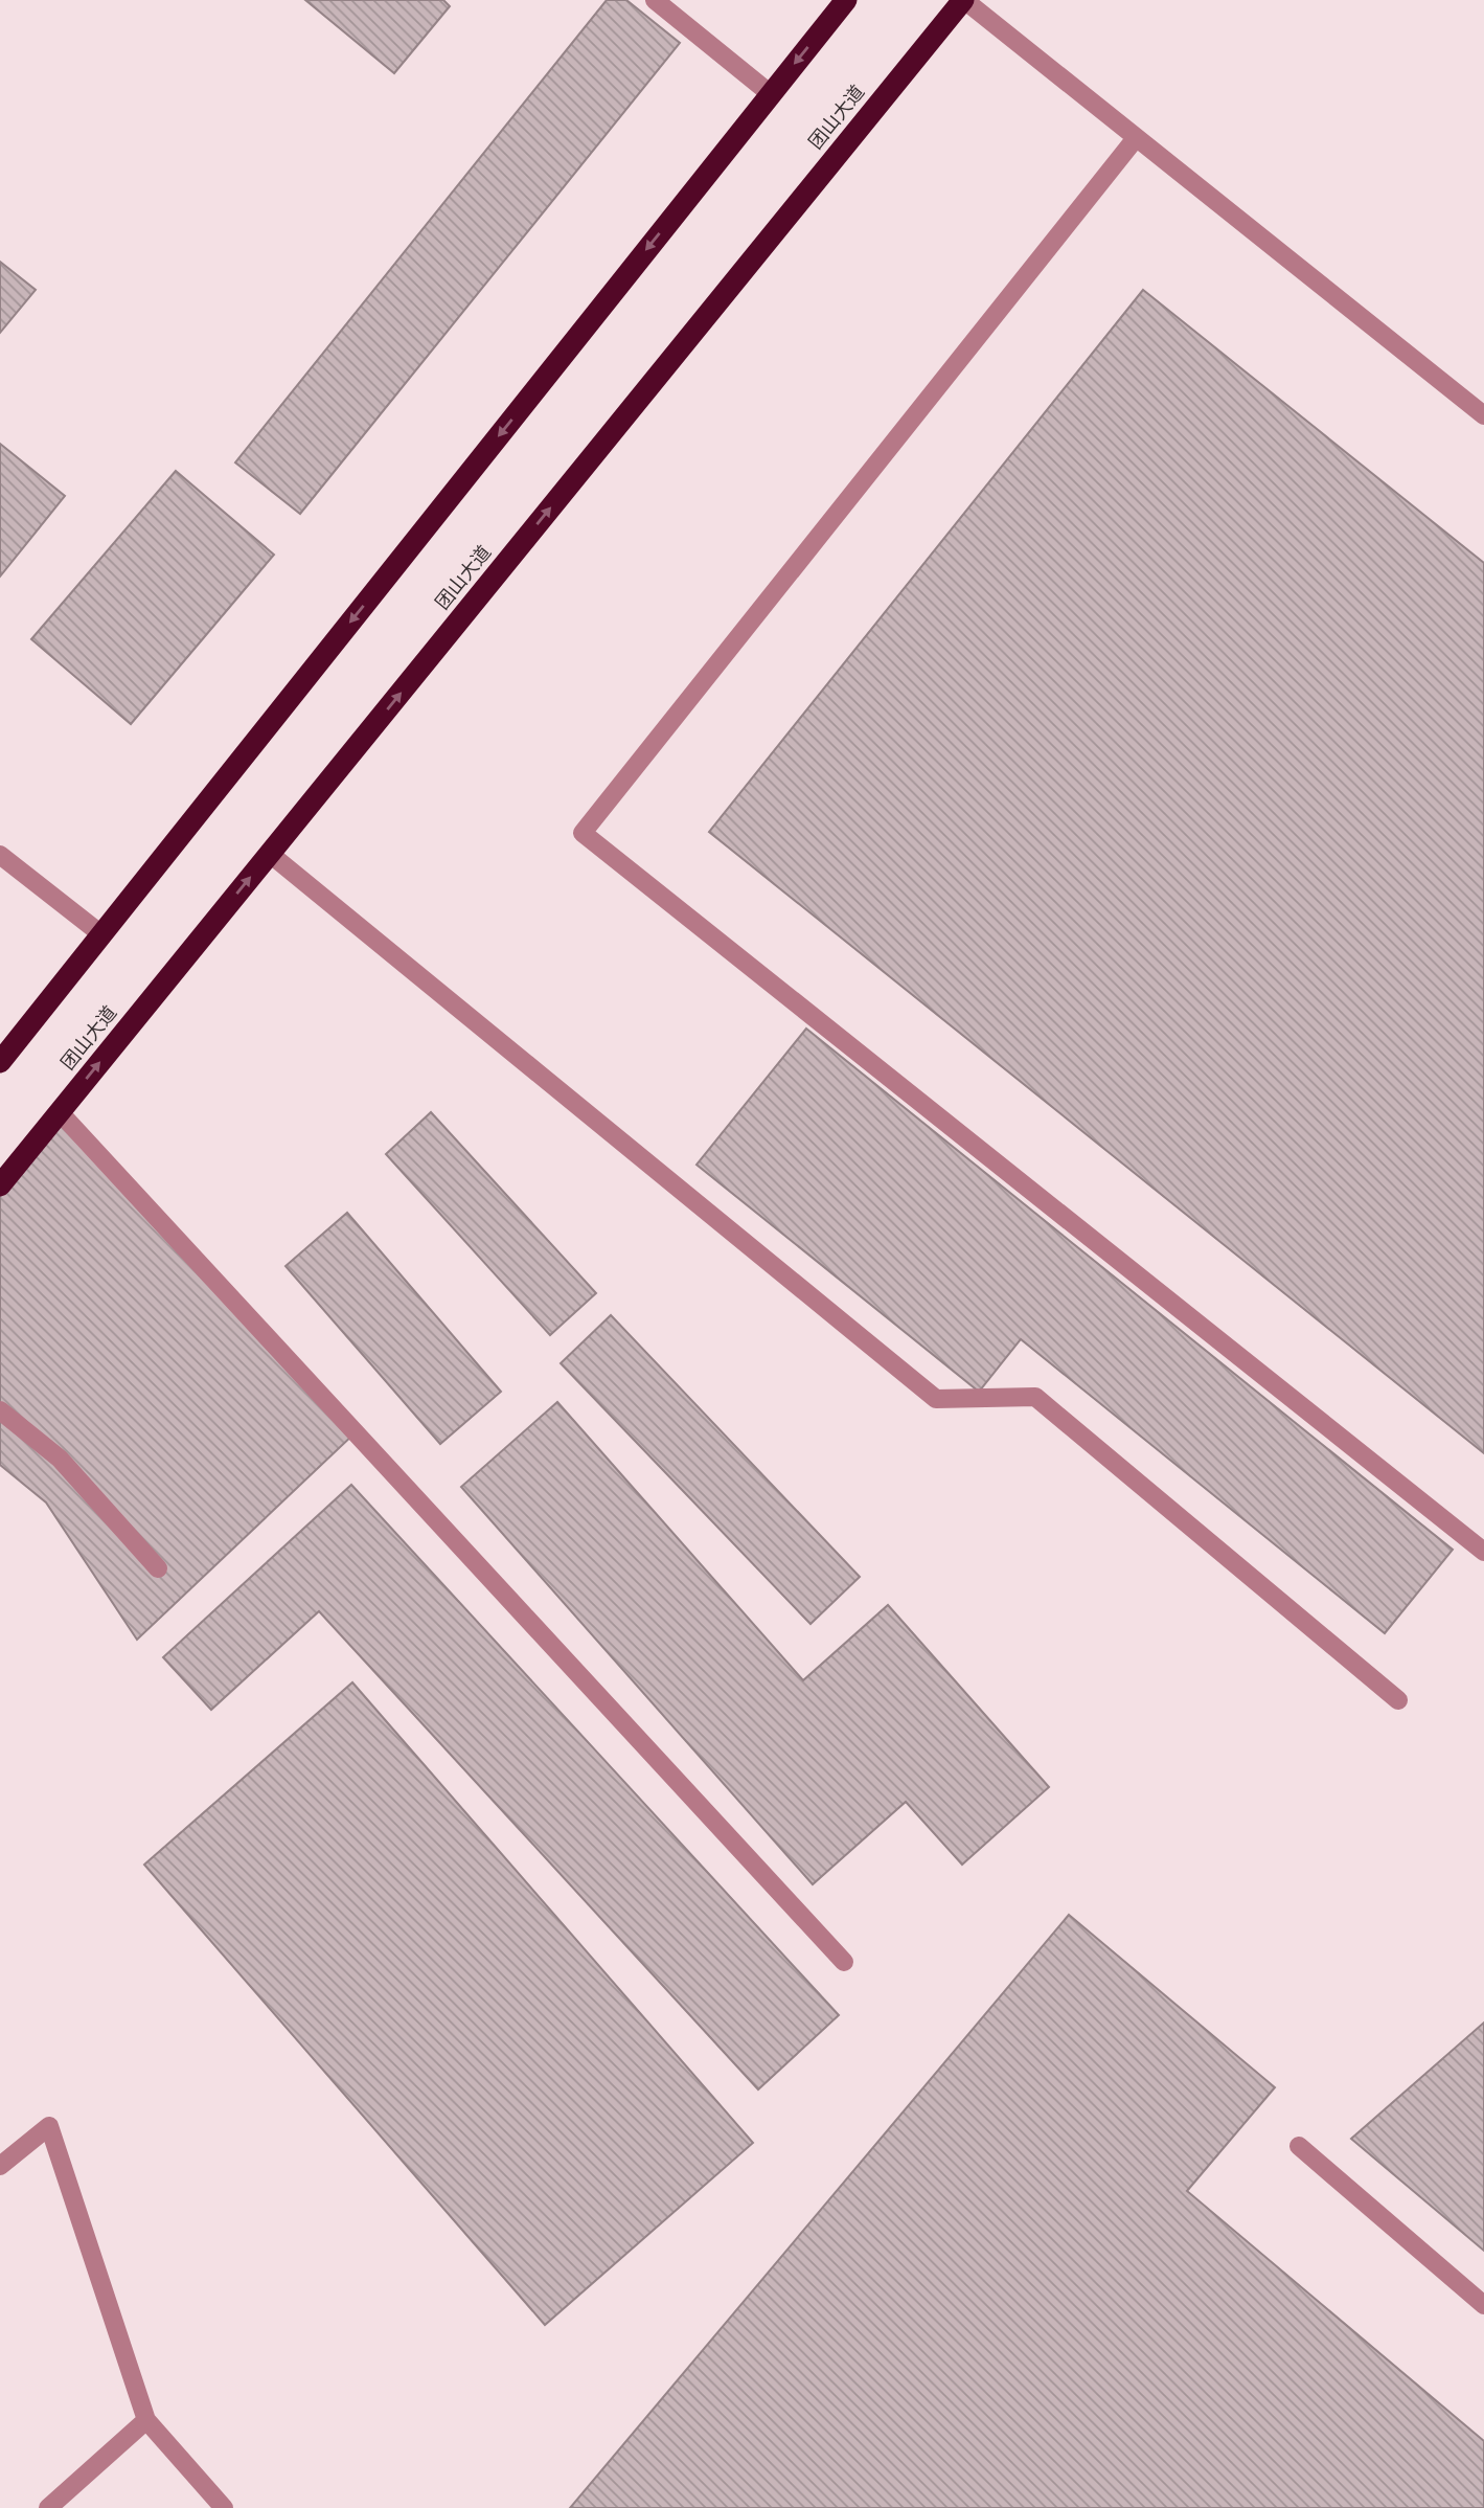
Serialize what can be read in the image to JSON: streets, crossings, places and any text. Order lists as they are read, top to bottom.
{
  "streets": {
    "highway": ["团山大道"]
  }
}
